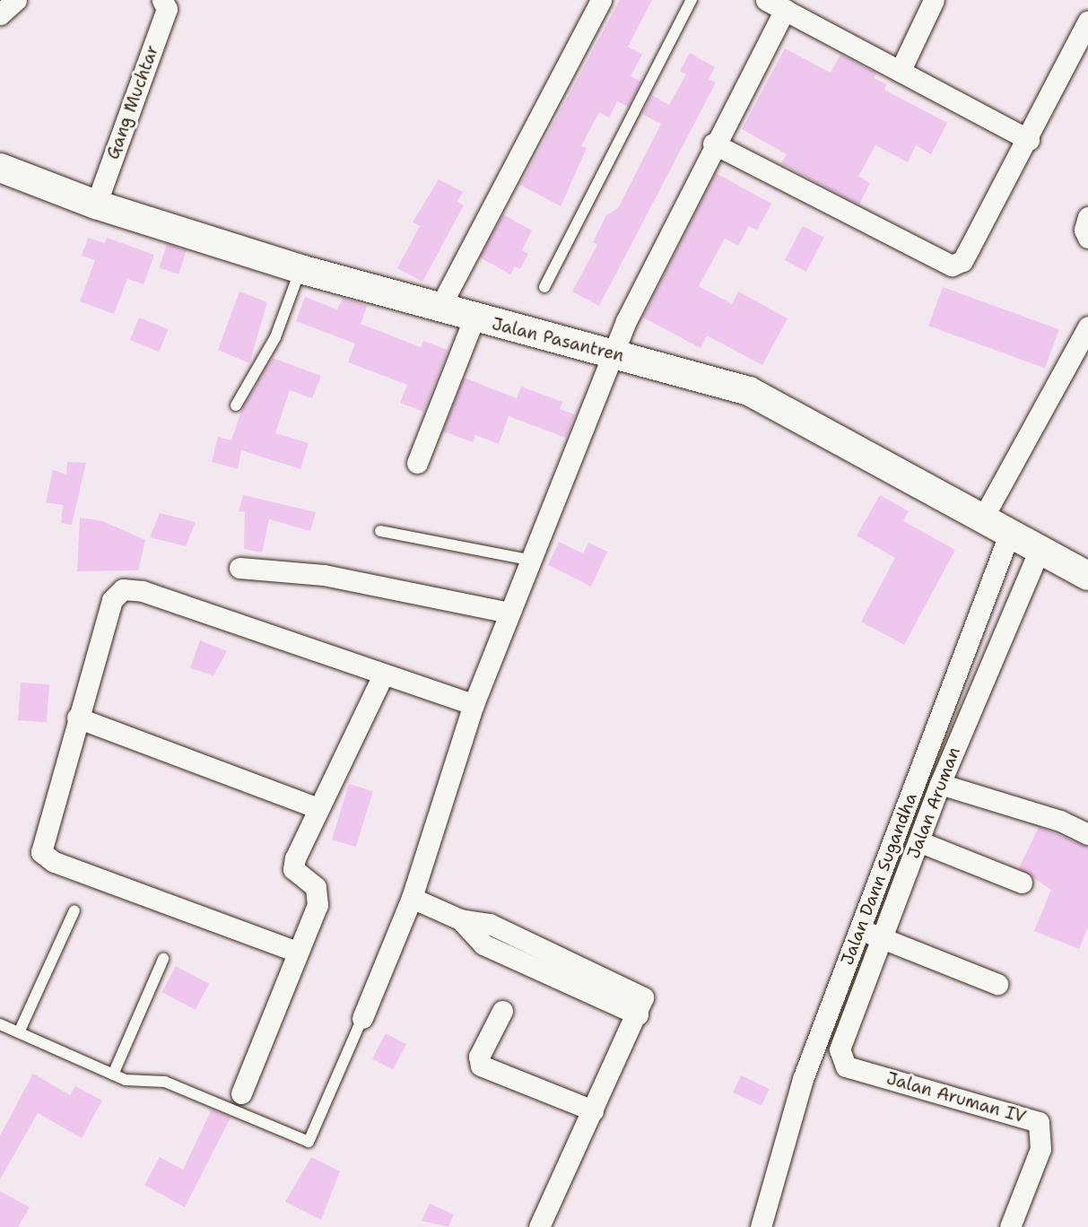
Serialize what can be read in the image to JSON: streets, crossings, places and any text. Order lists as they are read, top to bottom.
{
  "streets": {
    "main road": ["Jalan Pasantren"],
    "street": [
      "Gang Muchtar",
      "Jalan Aruman",
      "Jalan Dann Sugandha",
      "Jalan Aruman IV"
    ]
  },
  "crossings": [
    ["Gang Muchtar", "Jalan Pasantren"],
    ["Jalan Pasantren", "Jalan Aruman"],
    ["Jalan Pasantren", "Jalan Dann Sugandha"],
    ["Jalan Aruman", "Jalan Aruman IV"]
  ]
}
